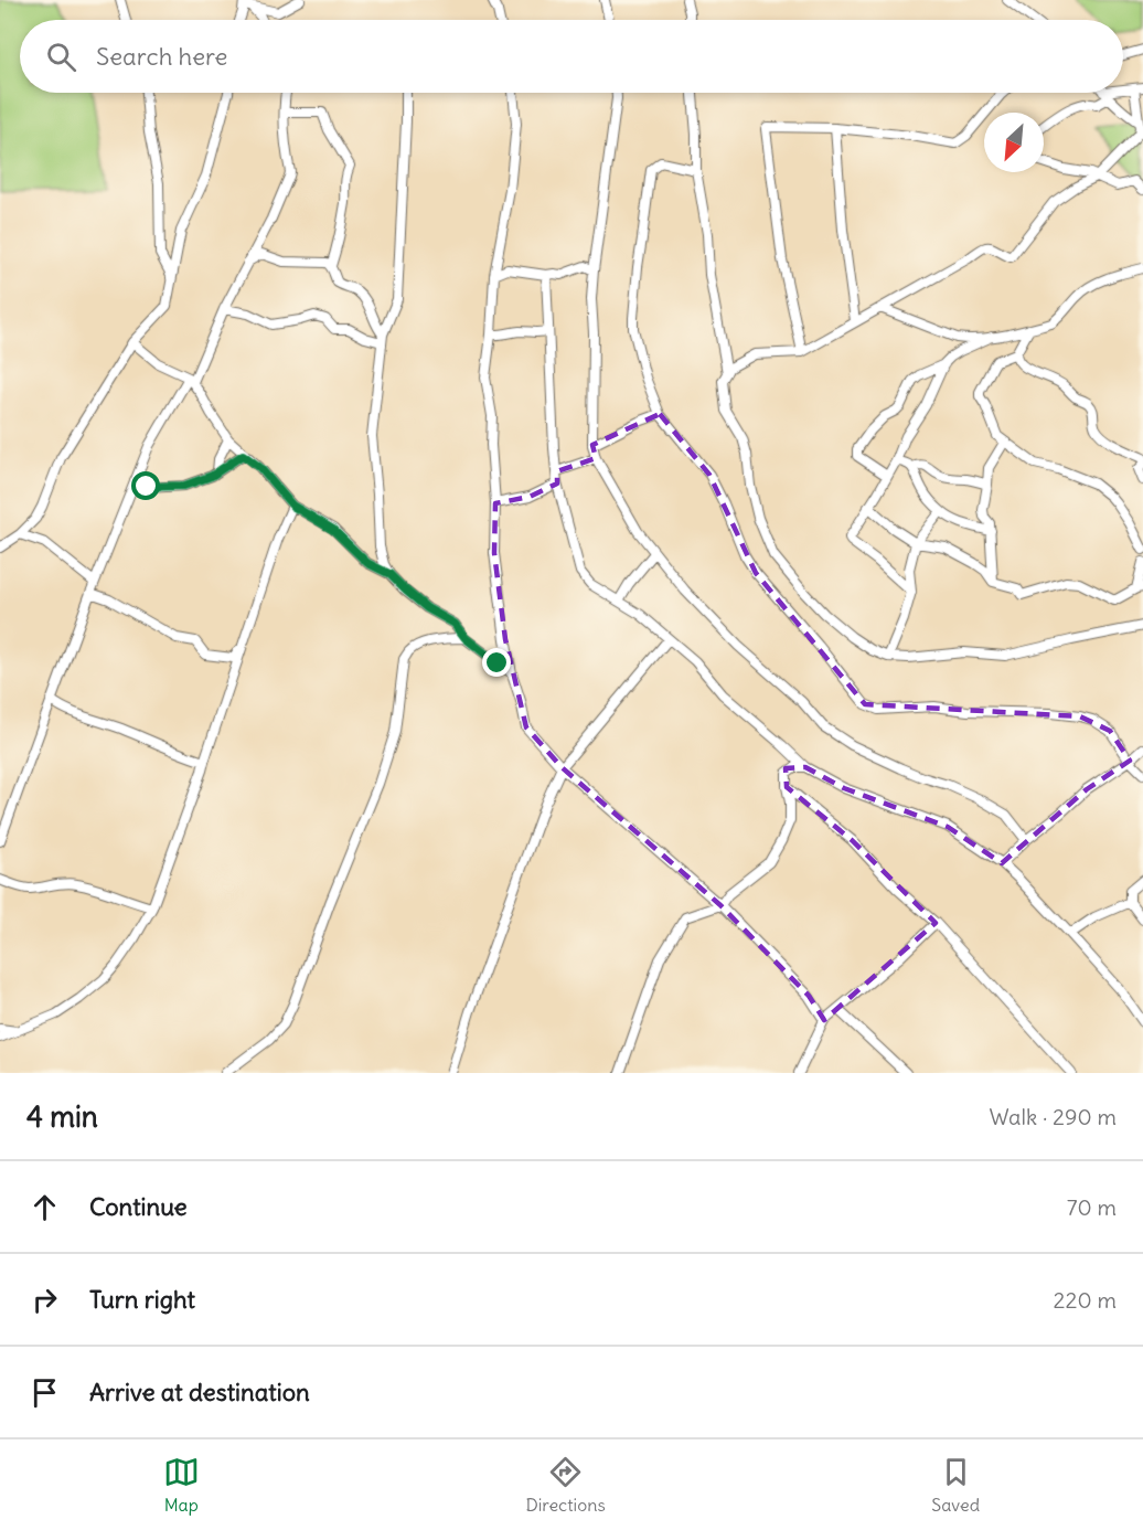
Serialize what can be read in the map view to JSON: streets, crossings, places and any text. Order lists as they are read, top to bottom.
{
  "north": "bottom left",
  "page": {
    "search": "Search here",
    "heading": ["4 min", "Walk · 290 m"],
    "list": [
      ["Continue", "70 m"],
      ["Turn right", "220 m"],
      "Arrive at destination"
    ],
    "nav": ["Map", "Directions", "Saved"]
  }
}
